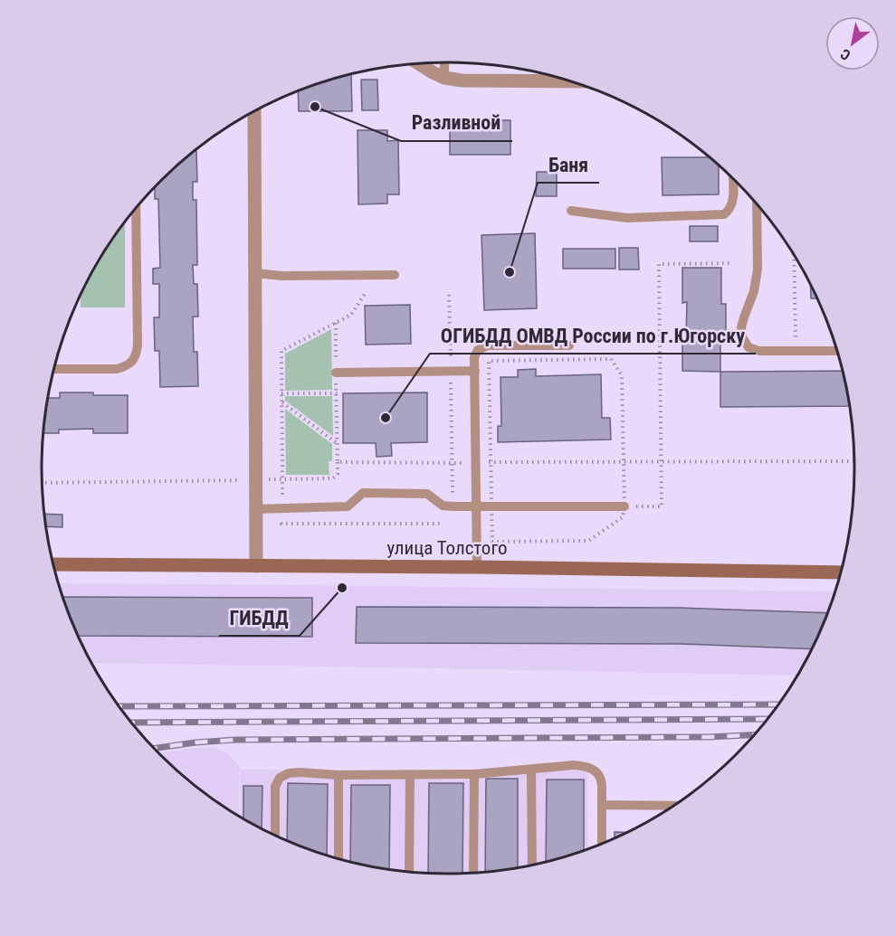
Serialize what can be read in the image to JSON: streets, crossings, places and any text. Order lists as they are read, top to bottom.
{
  "streets": {
    "street": ["улица Толстого"]
  },
  "places": [
    "Разливной",
    "Баня",
    "ОГИБДД ОМВД России по г.Югорску",
    "ГИБДД"
  ],
  "north": "bottom left"
}
